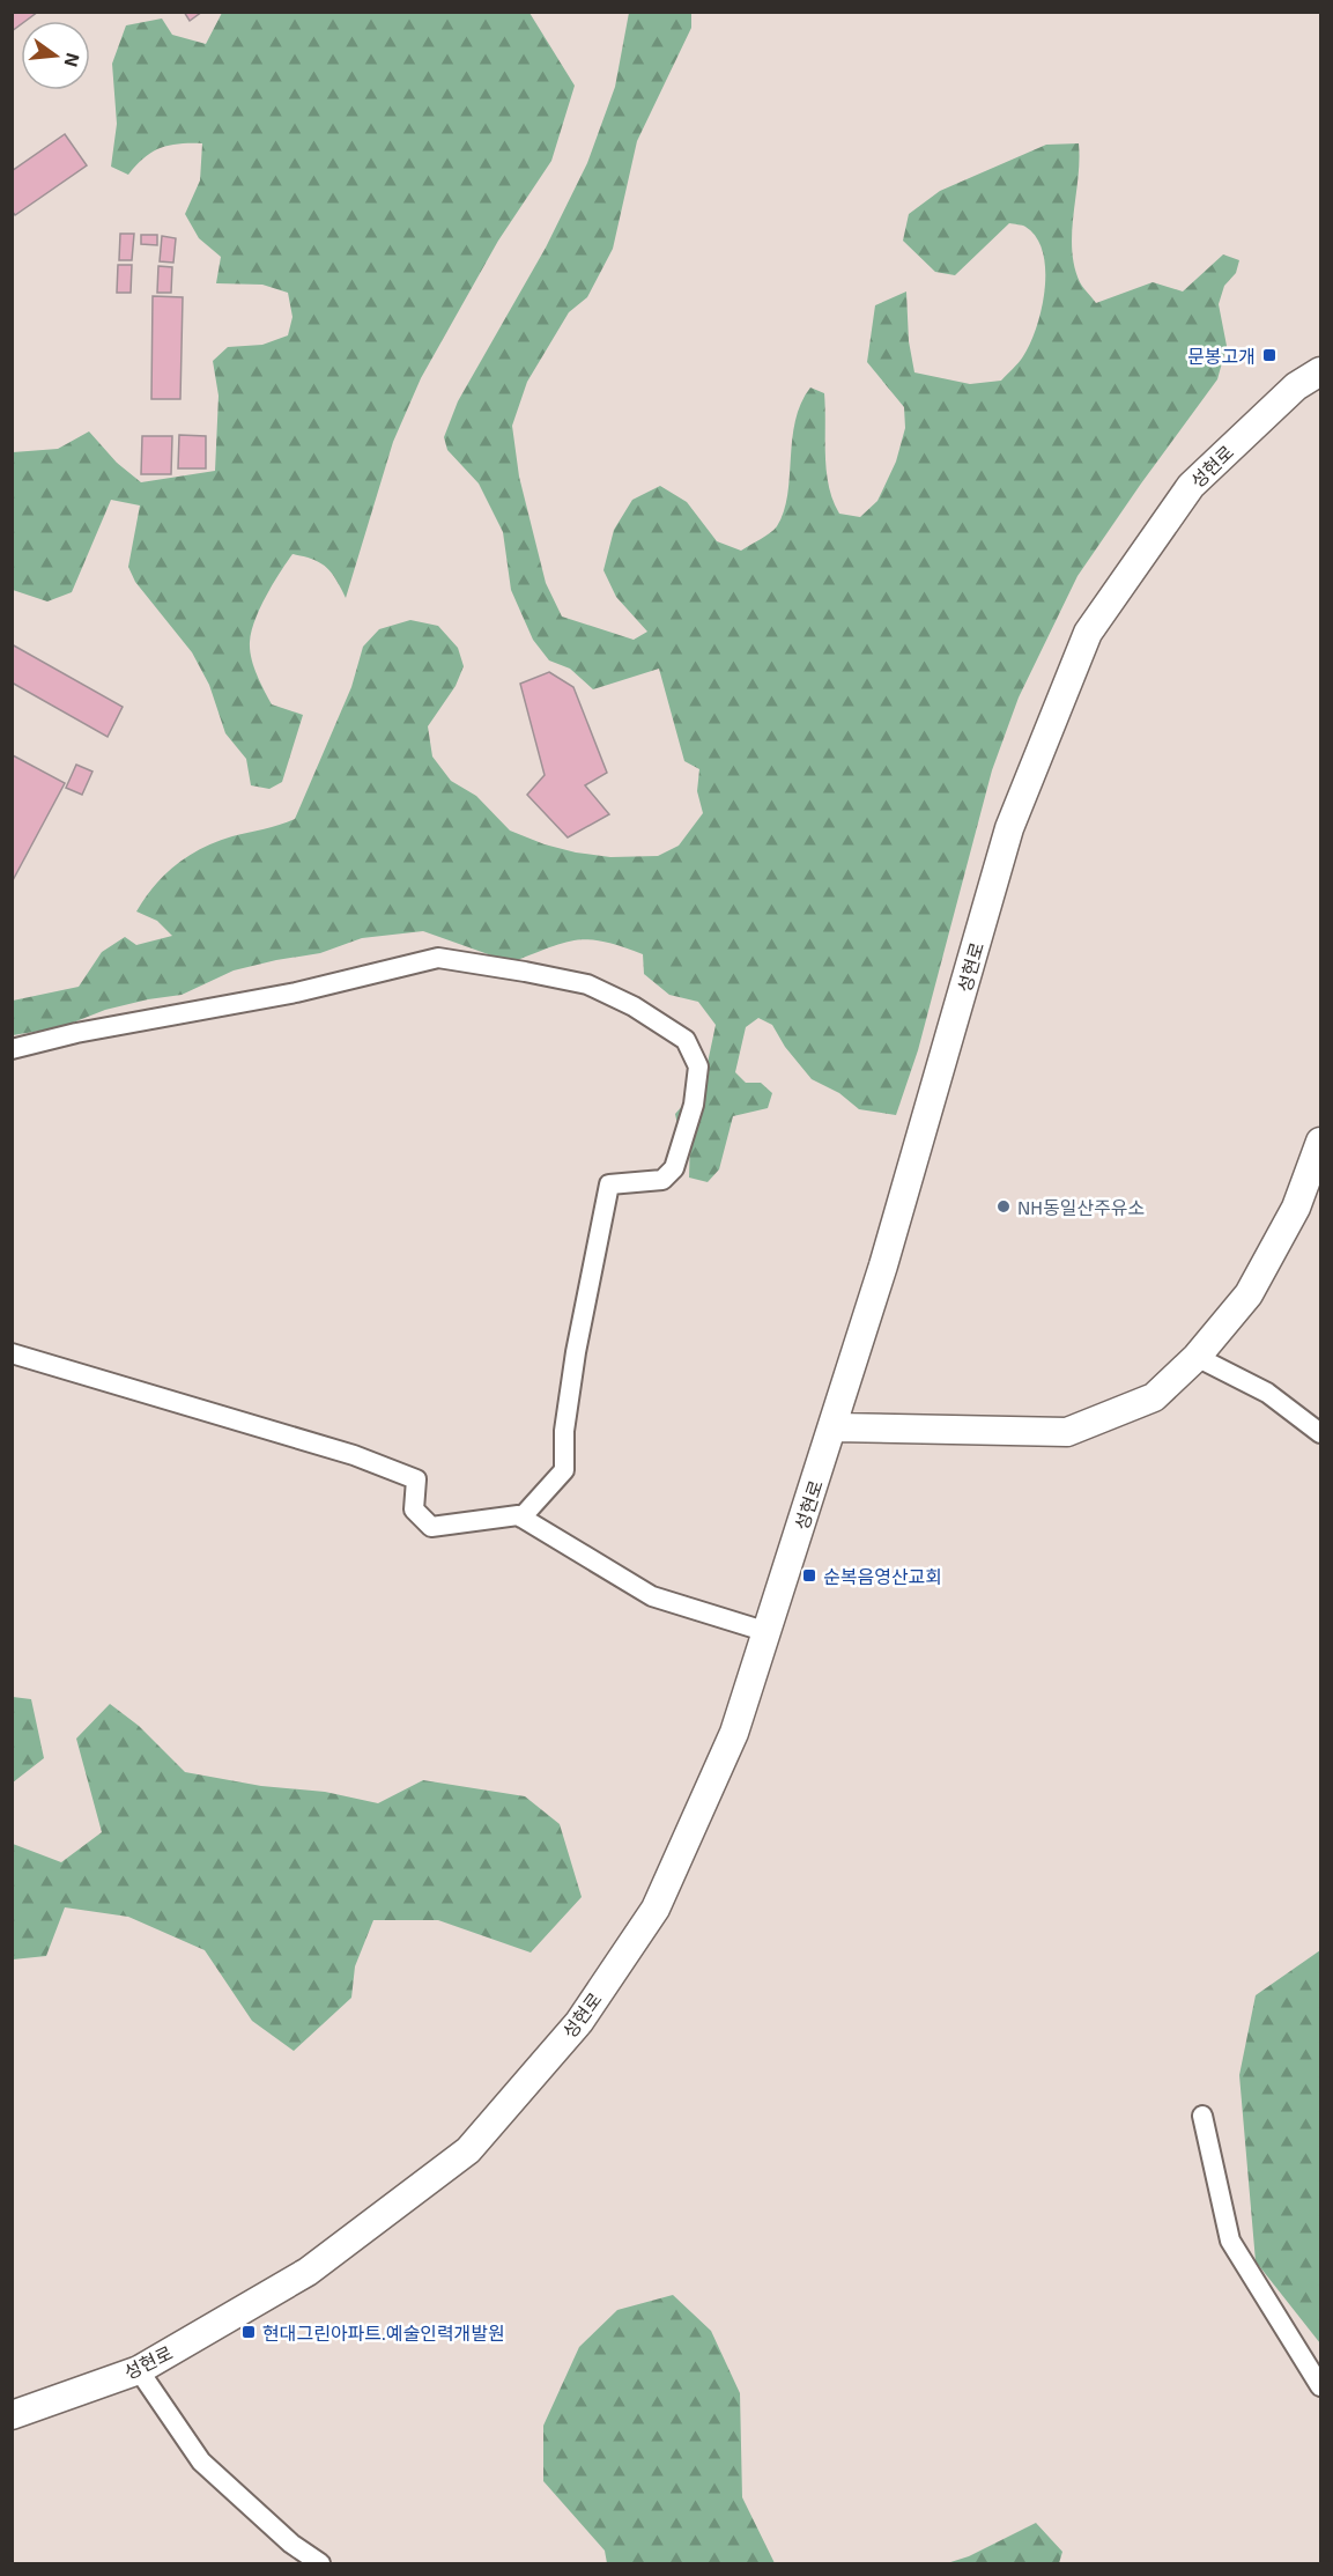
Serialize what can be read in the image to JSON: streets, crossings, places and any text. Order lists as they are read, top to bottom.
{
  "streets": {
    "main road": ["성현로"]
  },
  "places": {
    "transit": ["문봉고개", "순복음영산교회", "현대그린아파트.예술인력개발원"],
    "other": ["NH동일산주유소"]
  },
  "north": "right"
}
